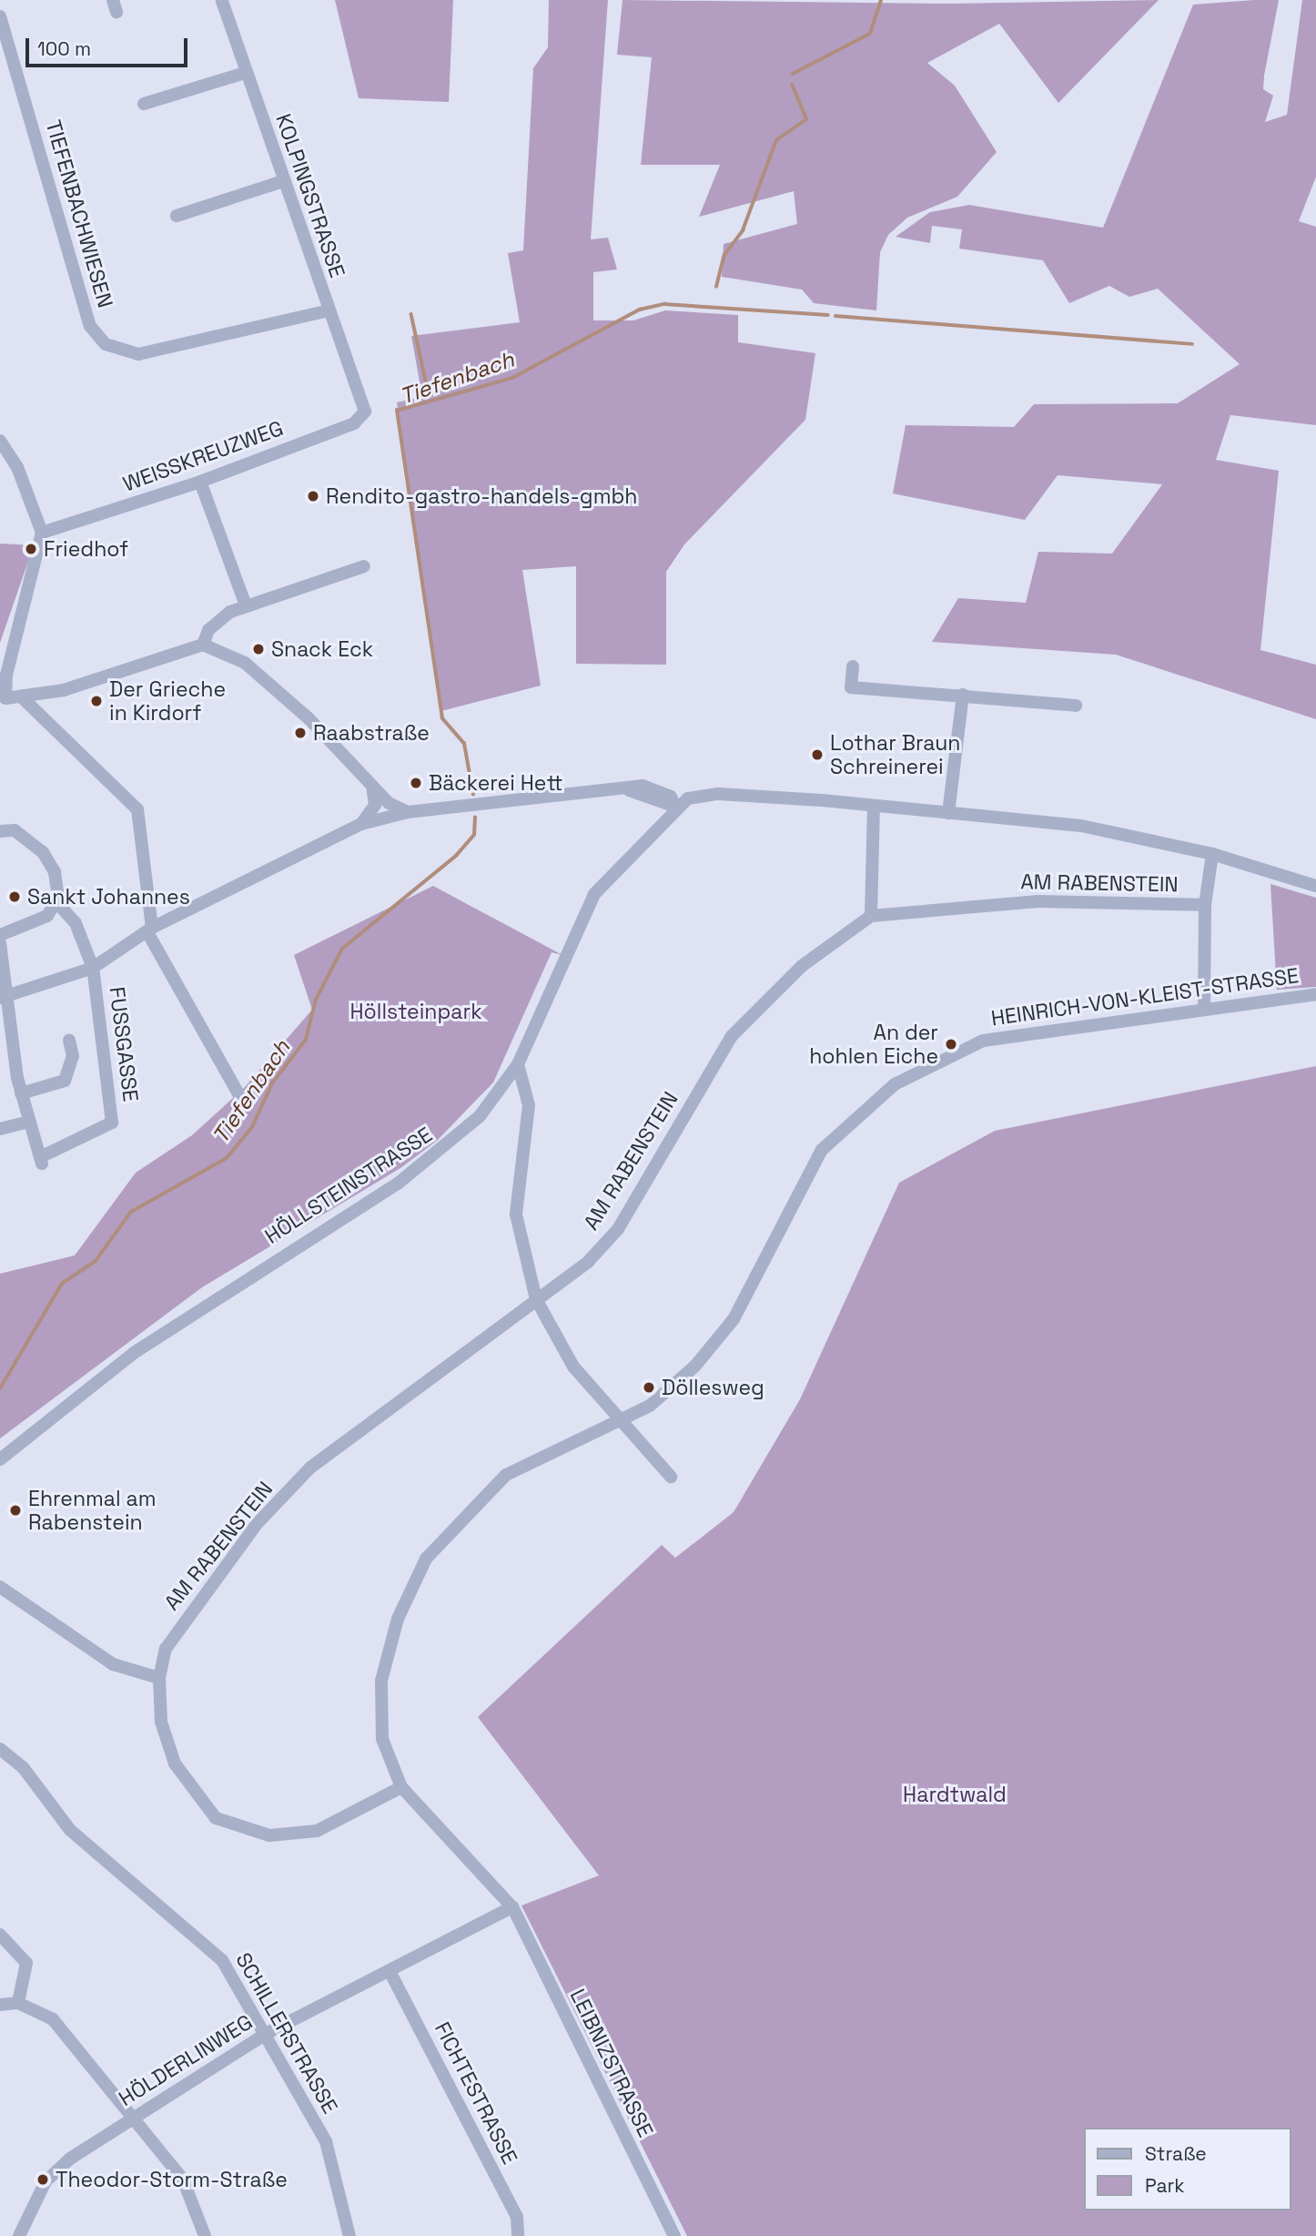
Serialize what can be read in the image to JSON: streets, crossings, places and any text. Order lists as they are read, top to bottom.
{
  "streets": {
    "street": [
      "KOLPINGSTRASSE",
      "TIEFENBACHWIESEN",
      "WEISSKREUZWEG",
      "AM RABENSTEIN",
      "HEINRICH-VON-KLEIST-STRASSE",
      "FUSSGASSE",
      "HÖLLSTEINSTRASSE",
      "SCHILLERSTRASSE",
      "HÖLDERLINWEG",
      "LEIBNIZSTRASSE",
      "FICHTESTRASSE"
    ]
  },
  "crossings": [
    ["KOLPINGSTRASSE", "TIEFENBACHWIESEN"],
    ["KOLPINGSTRASSE", "WEISSKREUZWEG"],
    ["AM RABENSTEIN", "HEINRICH-VON-KLEIST-STRASSE"],
    ["HEINRICH-VON-KLEIST-STRASSE", "HÖLDERLINWEG"],
    ["HEINRICH-VON-KLEIST-STRASSE", "LEIBNIZSTRASSE"],
    ["SCHILLERSTRASSE", "HÖLDERLINWEG"],
    ["HÖLDERLINWEG", "LEIBNIZSTRASSE"],
    ["HÖLDERLINWEG", "FICHTESTRASSE"]
  ],
  "water": ["Tiefenbach"],
  "parks": ["Höllsteinpark", "Hardtwald"],
  "places": [
    "Rendito-gastro-handels-gmbh",
    "Friedhof",
    "Snack Eck",
    "Der Grieche in Kirdorf",
    "Raabstraße",
    "Lothar Braun Schreinerei",
    "Bäckerei Hett",
    "Sankt Johannes",
    "An der hohlen Eiche",
    "Döllesweg",
    "Ehrenmal am Rabenstein",
    "Theodor-Storm-Straße"
  ],
  "legend": ["Straße", "Park"],
  "scale_bar": "100 m"
}
